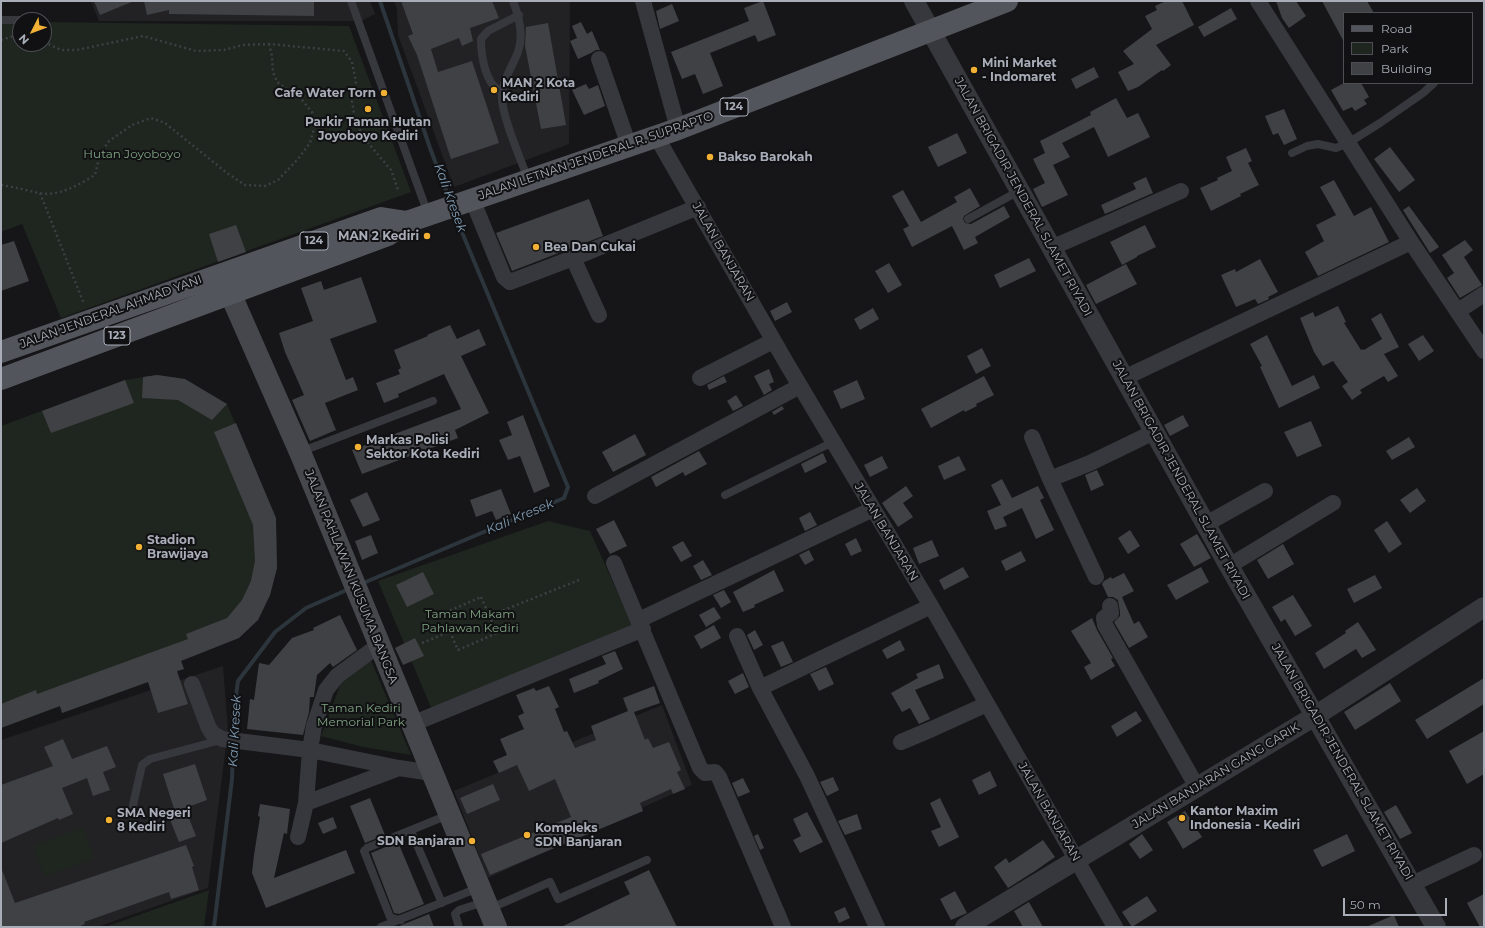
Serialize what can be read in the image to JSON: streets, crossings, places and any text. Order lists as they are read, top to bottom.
{
  "streets": {
    "main road": [
      "124",
      "JALAN LETNAN JENDERAL R. SUPRAPTO",
      "JALAN JENDERAL AHMAD YANI",
      "123",
      "JALAN PAHLAWAN KUSUMA BANGSA"
    ],
    "street": ["JALAN BRIGADIR JENDERAL SLAMET RIYADI", "JALAN BANJARAN", "JALAN BANJARAN GANG CARIK"]
  },
  "crossings": [
    ["JALAN LETNAN JENDERAL R. SUPRAPTO", "JALAN BRIGADIR JENDERAL SLAMET RIYADI"],
    ["JALAN LETNAN JENDERAL R. SUPRAPTO", "JALAN BANJARAN"],
    ["JALAN LETNAN JENDERAL R. SUPRAPTO", "JALAN JENDERAL AHMAD YANI"],
    ["JALAN LETNAN JENDERAL R. SUPRAPTO", "JALAN PAHLAWAN KUSUMA BANGSA"],
    ["JALAN BRIGADIR JENDERAL SLAMET RIYADI", "JALAN BANJARAN GANG CARIK"],
    ["JALAN BANJARAN", "JALAN BANJARAN GANG CARIK"],
    ["JALAN JENDERAL AHMAD YANI", "JALAN PAHLAWAN KUSUMA BANGSA"]
  ],
  "water": ["Kali Kresek"],
  "parks": ["Hutan Joyoboyo", "Taman Makam Pahlawan Kediri", "Taman Kediri Memorial Park"],
  "places": [
    "Mini Market - Indomaret",
    "MAN 2 Kota Kediri",
    "Cafe Water Torn",
    "Parkir Taman Hutan Joyoboyo Kediri",
    "Bakso Barokah",
    "MAN 2 Kediri",
    "Bea Dan Cukai",
    "Markas Polisi Sektor Kota Kediri",
    "Stadion Brawijaya",
    "Kantor Maxim Indonesia - Kediri",
    "SMA Negeri 8 Kediri",
    "Kompleks SDN Banjaran",
    "SDN Banjaran"
  ],
  "legend": ["Road", "Park", "Building"],
  "scale_bar": "50 m",
  "north": "bottom left"
}
